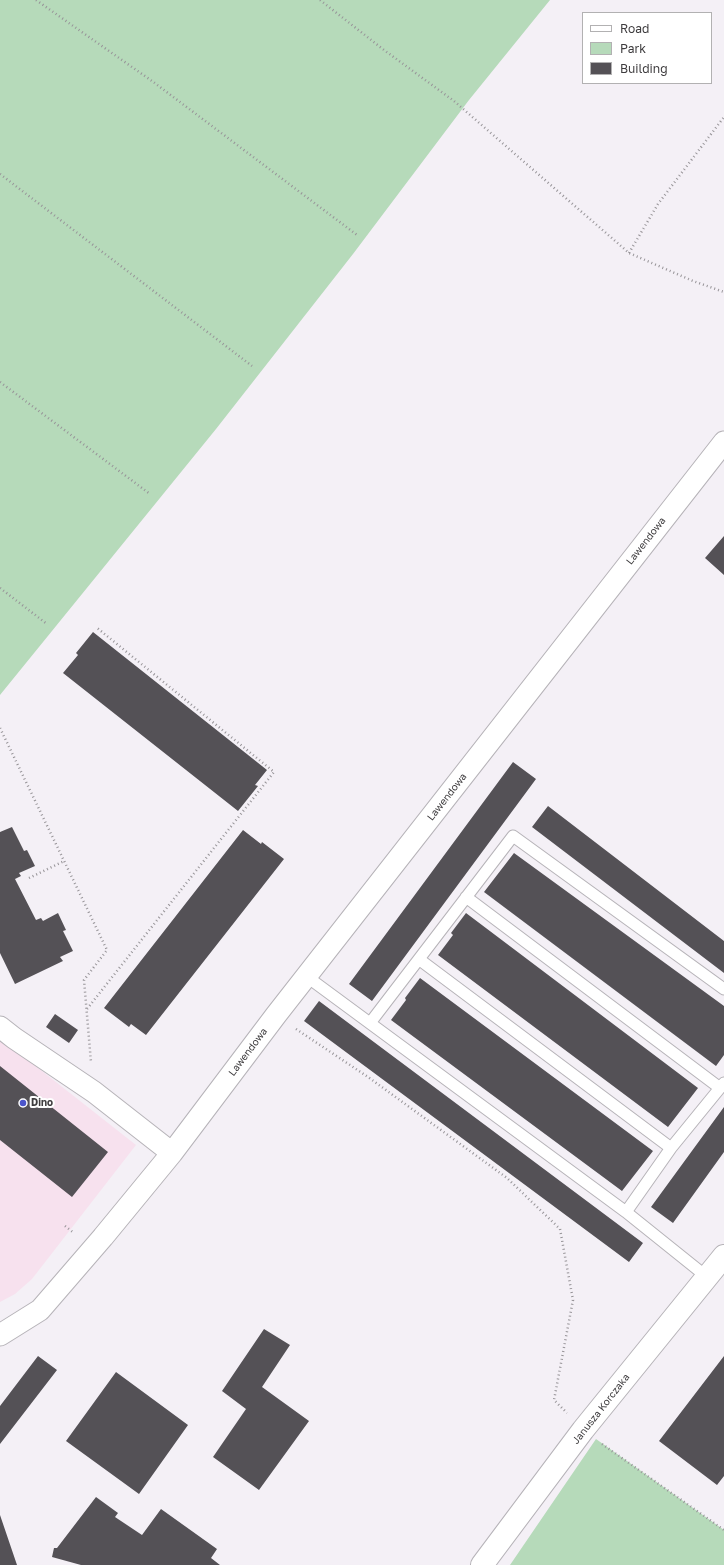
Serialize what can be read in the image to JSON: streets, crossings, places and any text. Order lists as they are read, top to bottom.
{
  "streets": {
    "street": ["Lawendowa", "Janusza Korczaka"]
  },
  "places": ["Dino"],
  "legend": ["Road", "Park", "Building"]
}
